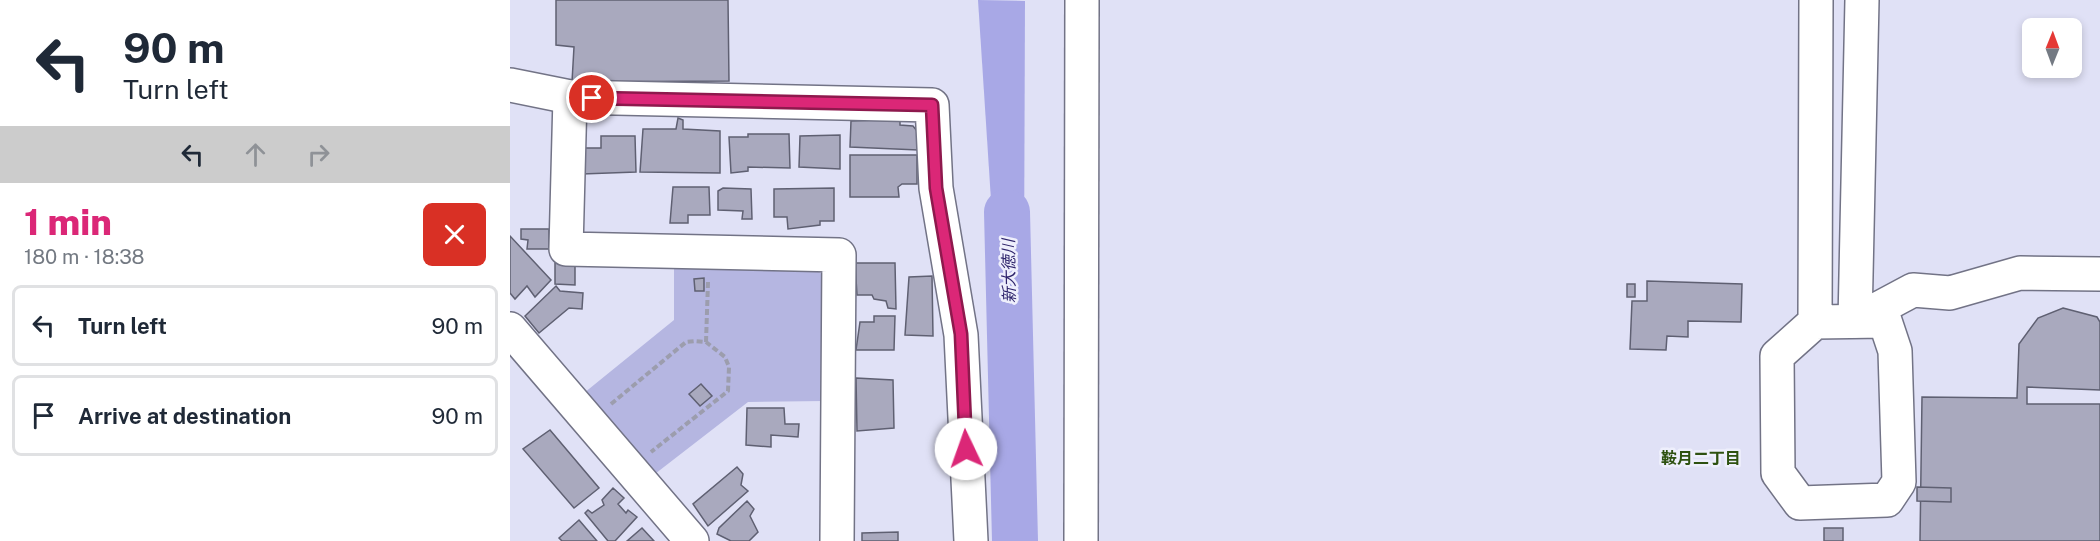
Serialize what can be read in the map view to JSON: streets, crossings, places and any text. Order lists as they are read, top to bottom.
{
  "districts": ["鞍月二丁目"],
  "water": ["新大徳川"],
  "north": "top",
  "page": {
    "turn": ["90 m", "Turn left"],
    "heading": ["1 min", "180 m · 18:38"],
    "list": [
      {
        "name": "Turn left",
        "value": "90 m"
      },
      {
        "name": "Arrive at destination",
        "value": "90 m"
      }
    ]
  }
}
